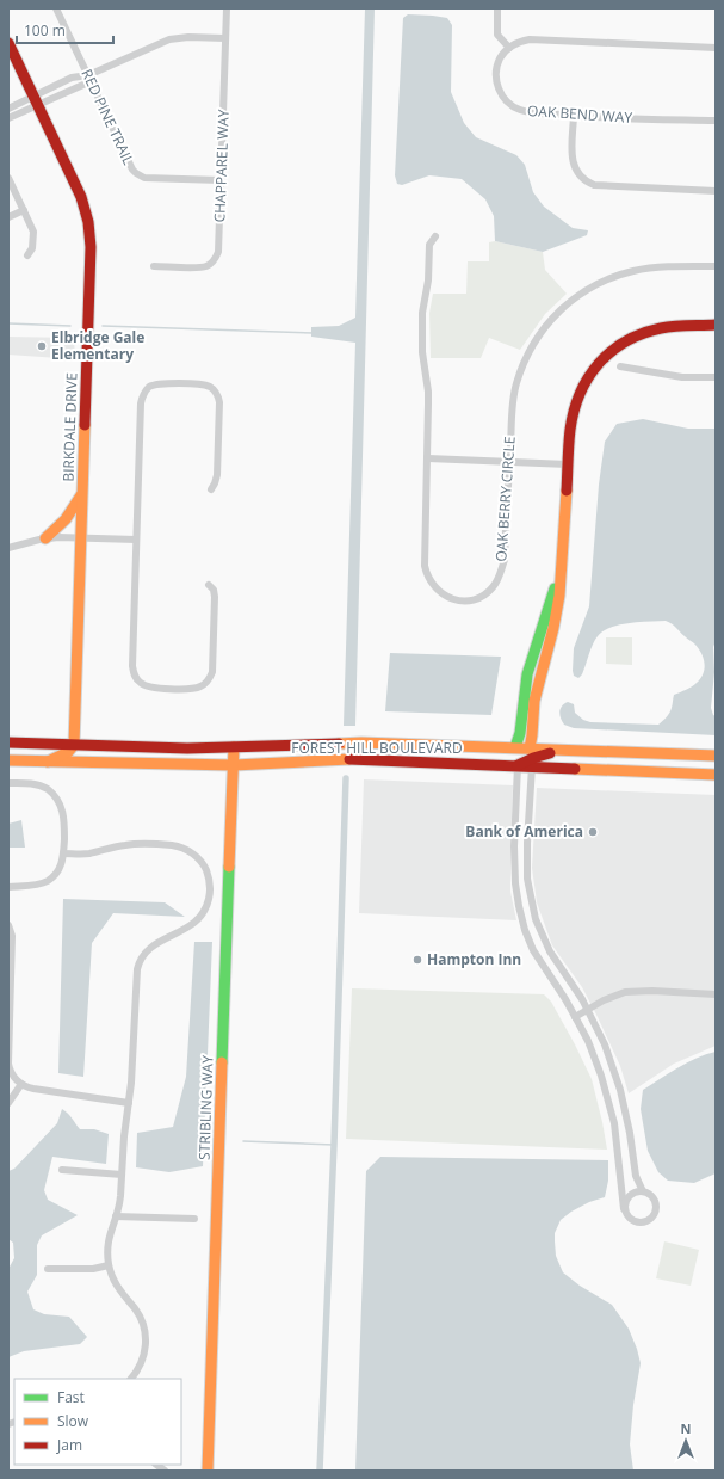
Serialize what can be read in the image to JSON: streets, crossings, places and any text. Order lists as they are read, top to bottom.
{
  "streets": {
    "street": [
      "OAK BEND WAY",
      "RED PINE TRAIL",
      "CHAPPAREL WAY",
      "BIRKDALE DRIVE",
      "OAK BERRY CIRCLE",
      "FOREST HILL BOULEVARD",
      "STRIBLING WAY"
    ]
  },
  "crossings": [
    ["RED PINE TRAIL", "CHAPPAREL WAY"],
    ["BIRKDALE DRIVE", "FOREST HILL BOULEVARD"],
    ["FOREST HILL BOULEVARD", "STRIBLING WAY"]
  ],
  "places": ["Elbridge Gale Elementary", "Bank of America", "Hampton Inn"],
  "legend": ["Fast", "Slow", "Jam"],
  "scale_bar": "100 m",
  "north": "top"
}
